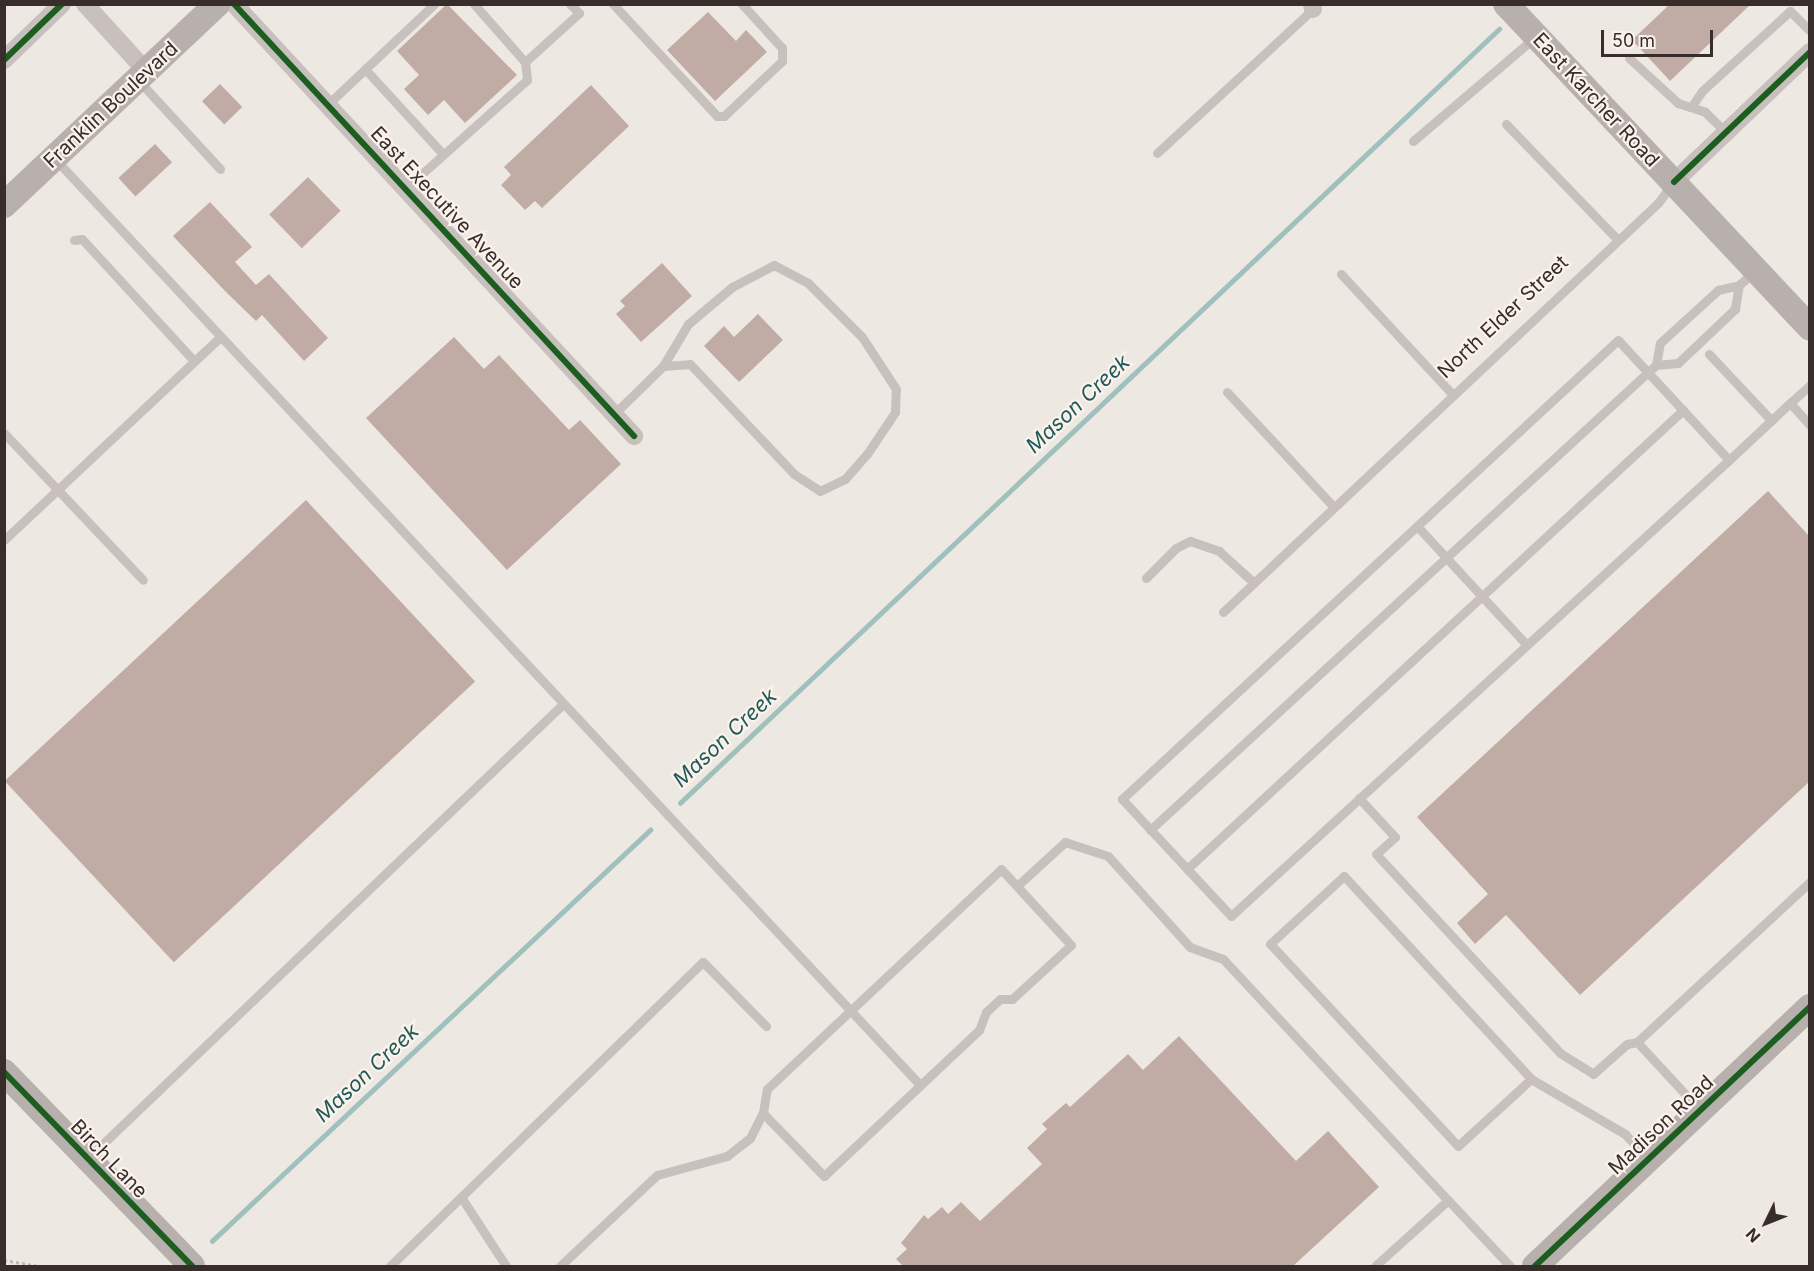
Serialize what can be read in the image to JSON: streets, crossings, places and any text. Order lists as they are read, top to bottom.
{
  "streets": {
    "main road": [
      "East Karcher Road",
      "Franklin Boulevard",
      "Madison Road",
      "Birch Lane"
    ],
    "street": ["East Executive Avenue", "North Elder Street"]
  },
  "crossings": [
    ["East Karcher Road", "North Elder Street"]
  ],
  "water": ["Mason Creek"],
  "scale_bar": "50 m",
  "north": "bottom left"
}
